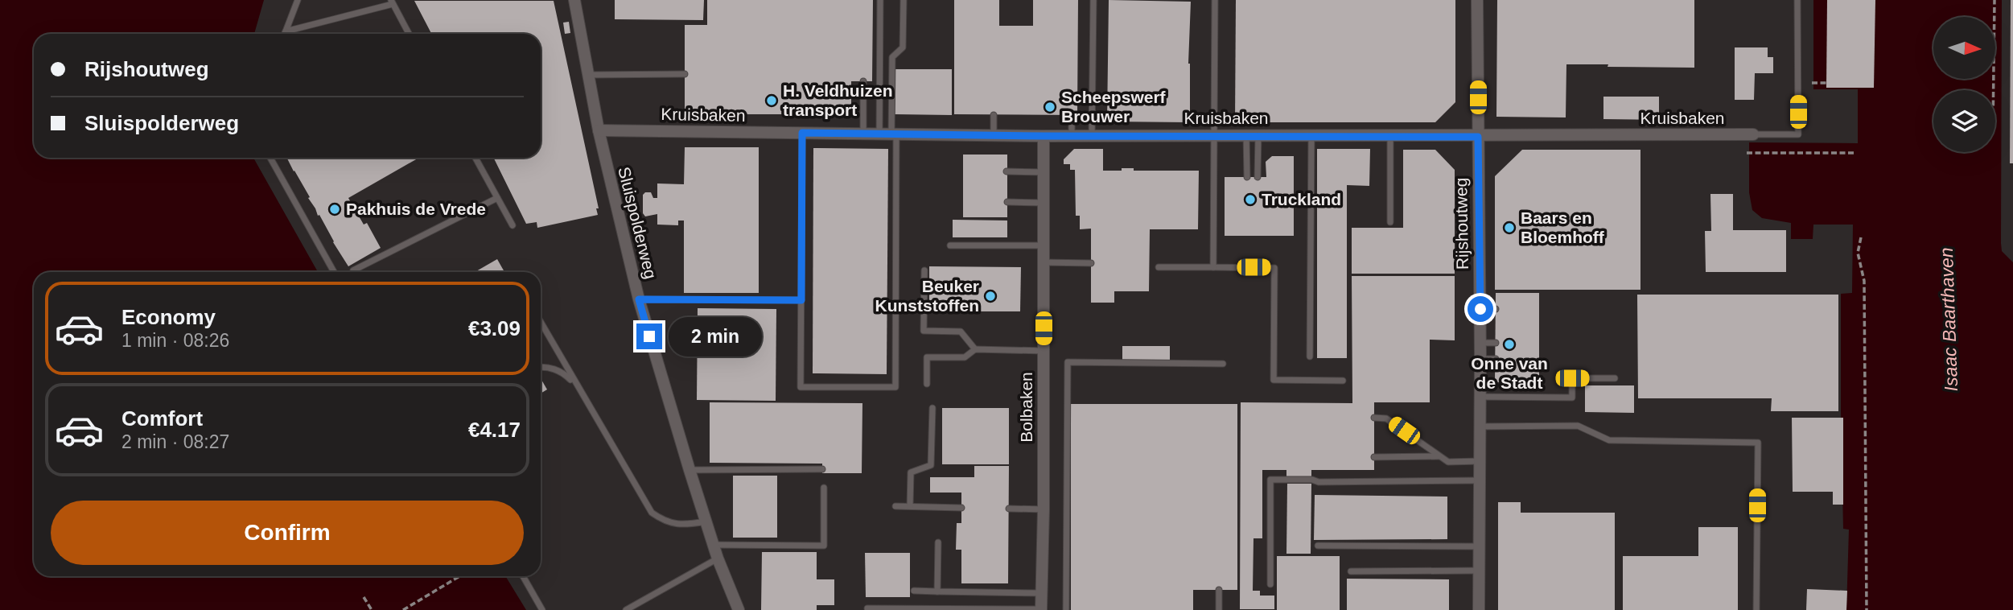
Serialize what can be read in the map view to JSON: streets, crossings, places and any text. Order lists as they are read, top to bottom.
{
  "streets": {
    "street": [
      "Kruisbaken",
      "Sluispolderweg",
      "Rijshoutweg",
      "Bolbaken"
    ]
  },
  "crossings": [
    ["Kruisbaken", "Sluispolderweg"],
    ["Kruisbaken", "Rijshoutweg"],
    ["Kruisbaken", "Bolbaken"]
  ],
  "water": ["Isaac Baarthaven"],
  "places": [
    "H. Veldhuizen transport",
    "Scheepswerf Brouwer",
    "Truckland",
    "Pakhuis de Vrede",
    "Baars en Bloemhoff",
    "Beuker Kunststoffen",
    "Onne van de Stadt"
  ],
  "north": "right",
  "page": {
    "banner": ["Rijshoutweg", "Sluispolderweg"],
    "list": [
      {
        "name": "Economy",
        "note": "1 min · 08:26",
        "value": "€3.09"
      },
      {
        "name": "Comfort",
        "note": "2 min · 08:27",
        "value": "€4.17"
      }
    ],
    "bubble": "2 min",
    "buttons": "Confirm"
  }
}
